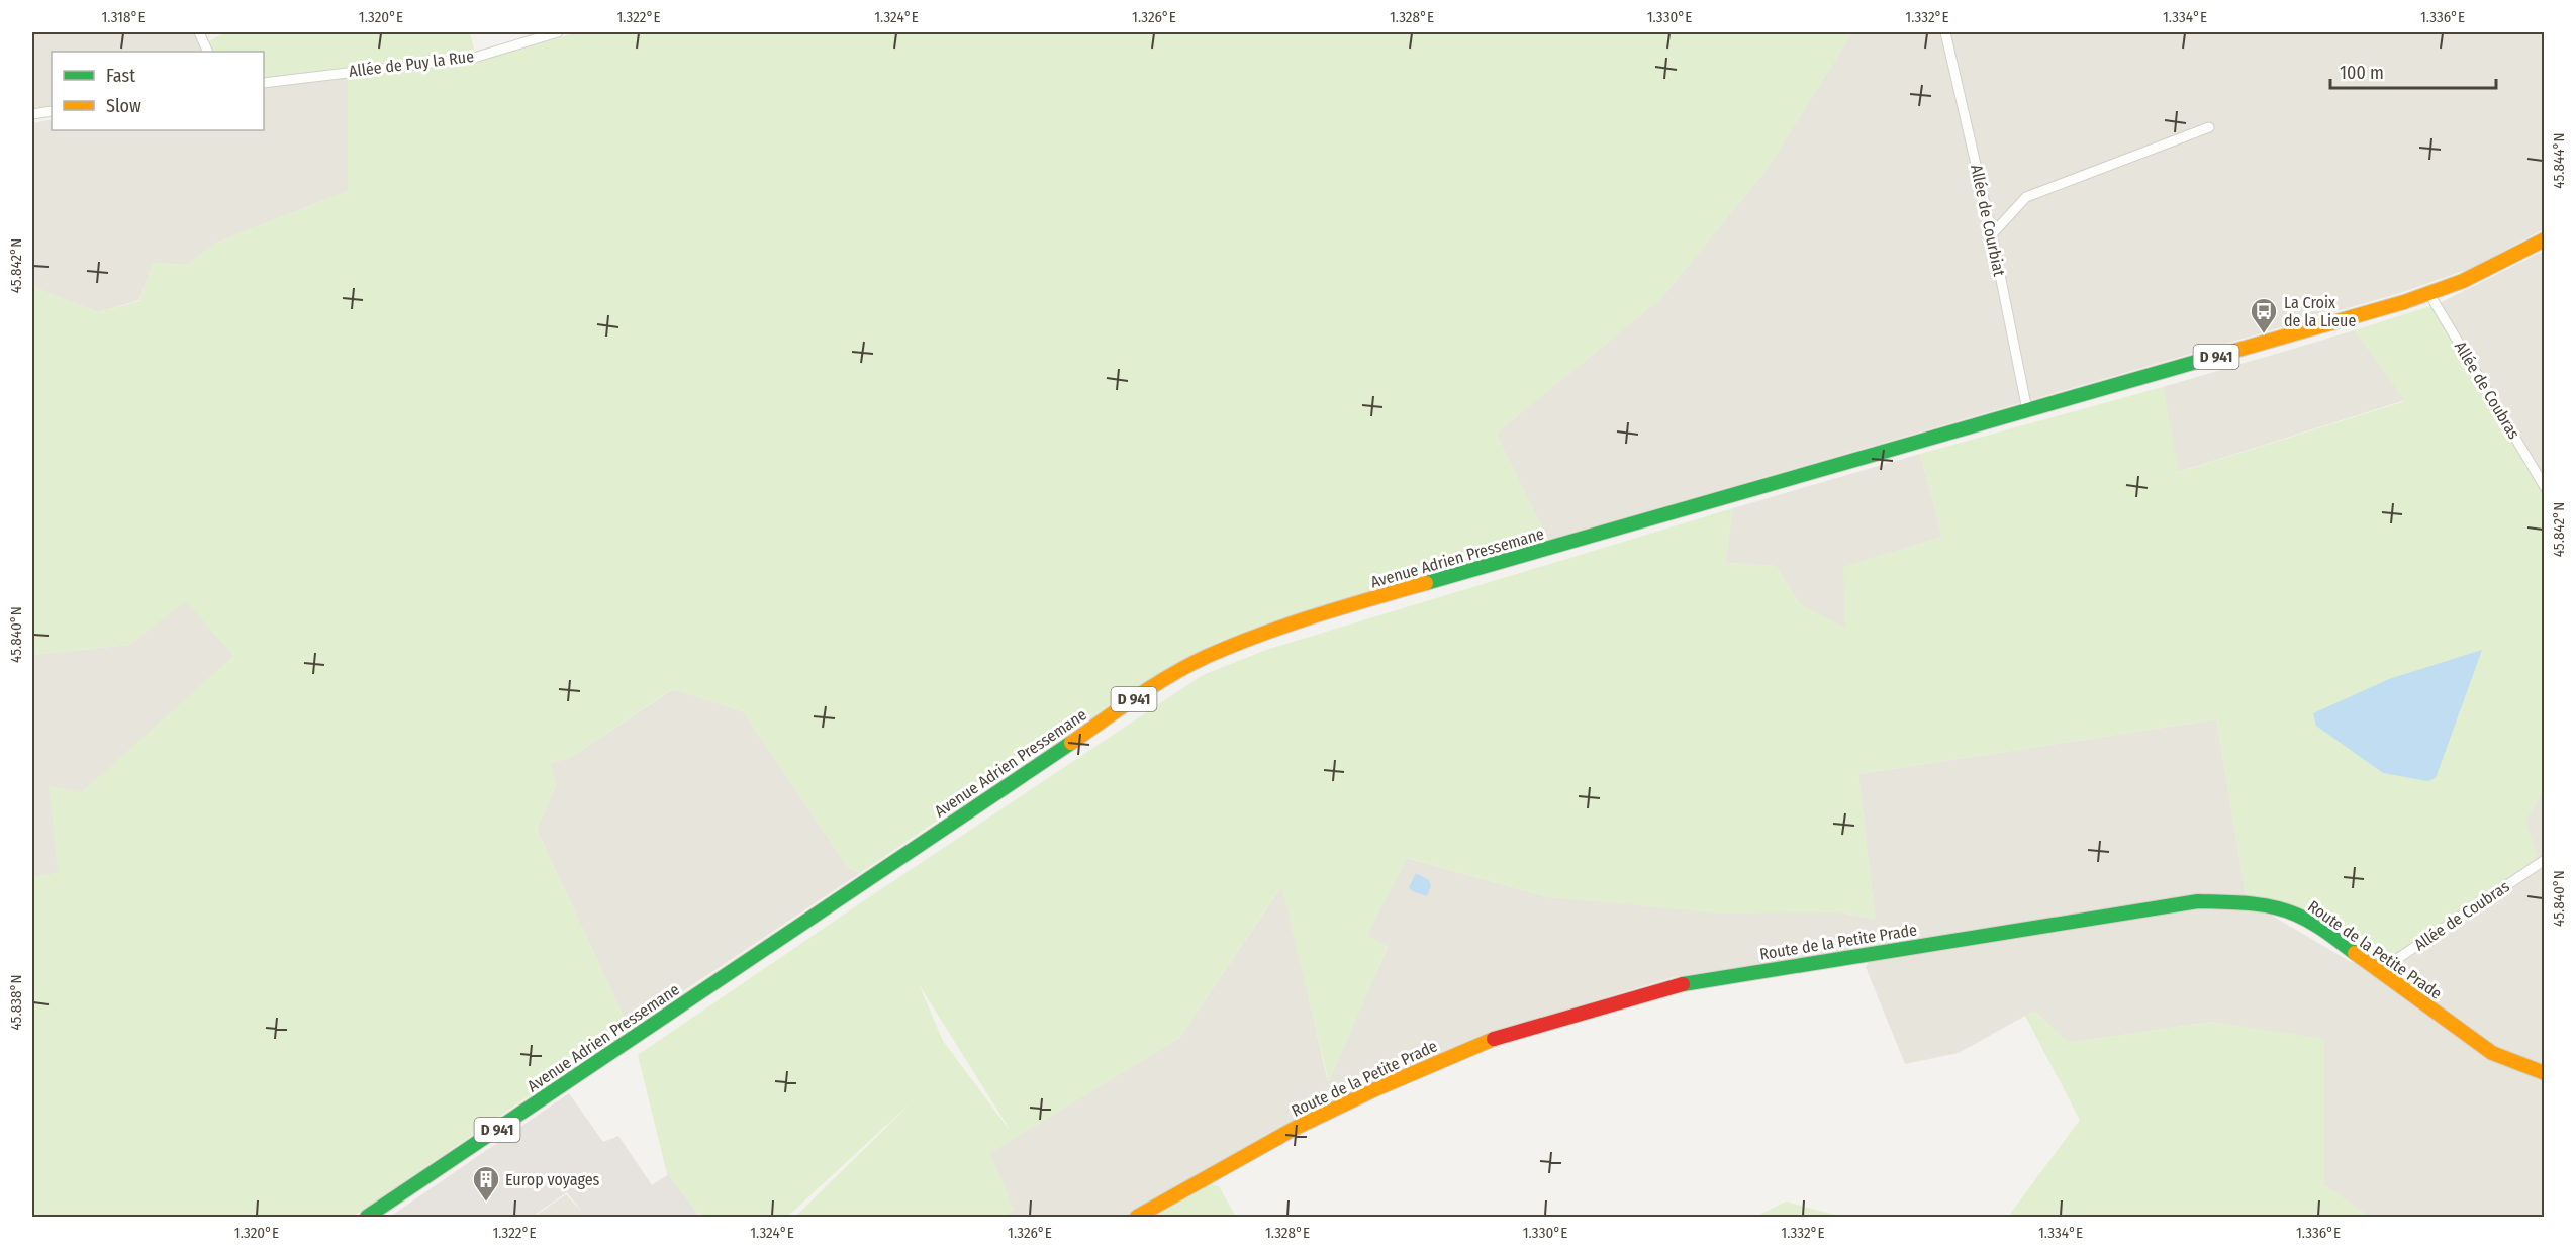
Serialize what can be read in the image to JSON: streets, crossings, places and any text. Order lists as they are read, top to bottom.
{
  "streets": {
    "main road": ["D 941", "Avenue Adrien Pressemane", "Route de la Petite Prade"],
    "street": ["Allée de Puy la Rue", "Allée de Courbiat", "Allée de Coubras"]
  },
  "crossings": [
    ["Allée de Courbiat", "D 941"],
    ["Allée de Courbiat", "Avenue Adrien Pressemane"],
    ["D 941", "Allée de Coubras"],
    ["D 941", "Avenue Adrien Pressemane"],
    ["Allée de Coubras", "Route de la Petite Prade"]
  ],
  "places": {
    "bus stop": ["La Croix de la Lieue"],
    "building": ["Europ voyages"]
  },
  "legend": ["Fast", "Slow"],
  "scale_bar": "100 m",
  "coordinates": [
    "1.318°E",
    "1.320°E",
    "1.322°E",
    "1.324°E",
    "1.326°E",
    "1.328°E",
    "1.330°E",
    "1.332°E",
    "1.334°E",
    "1.336°E",
    "45.844°N",
    "45.842°N",
    "45.840°N",
    "45.838°N"
  ]
}
